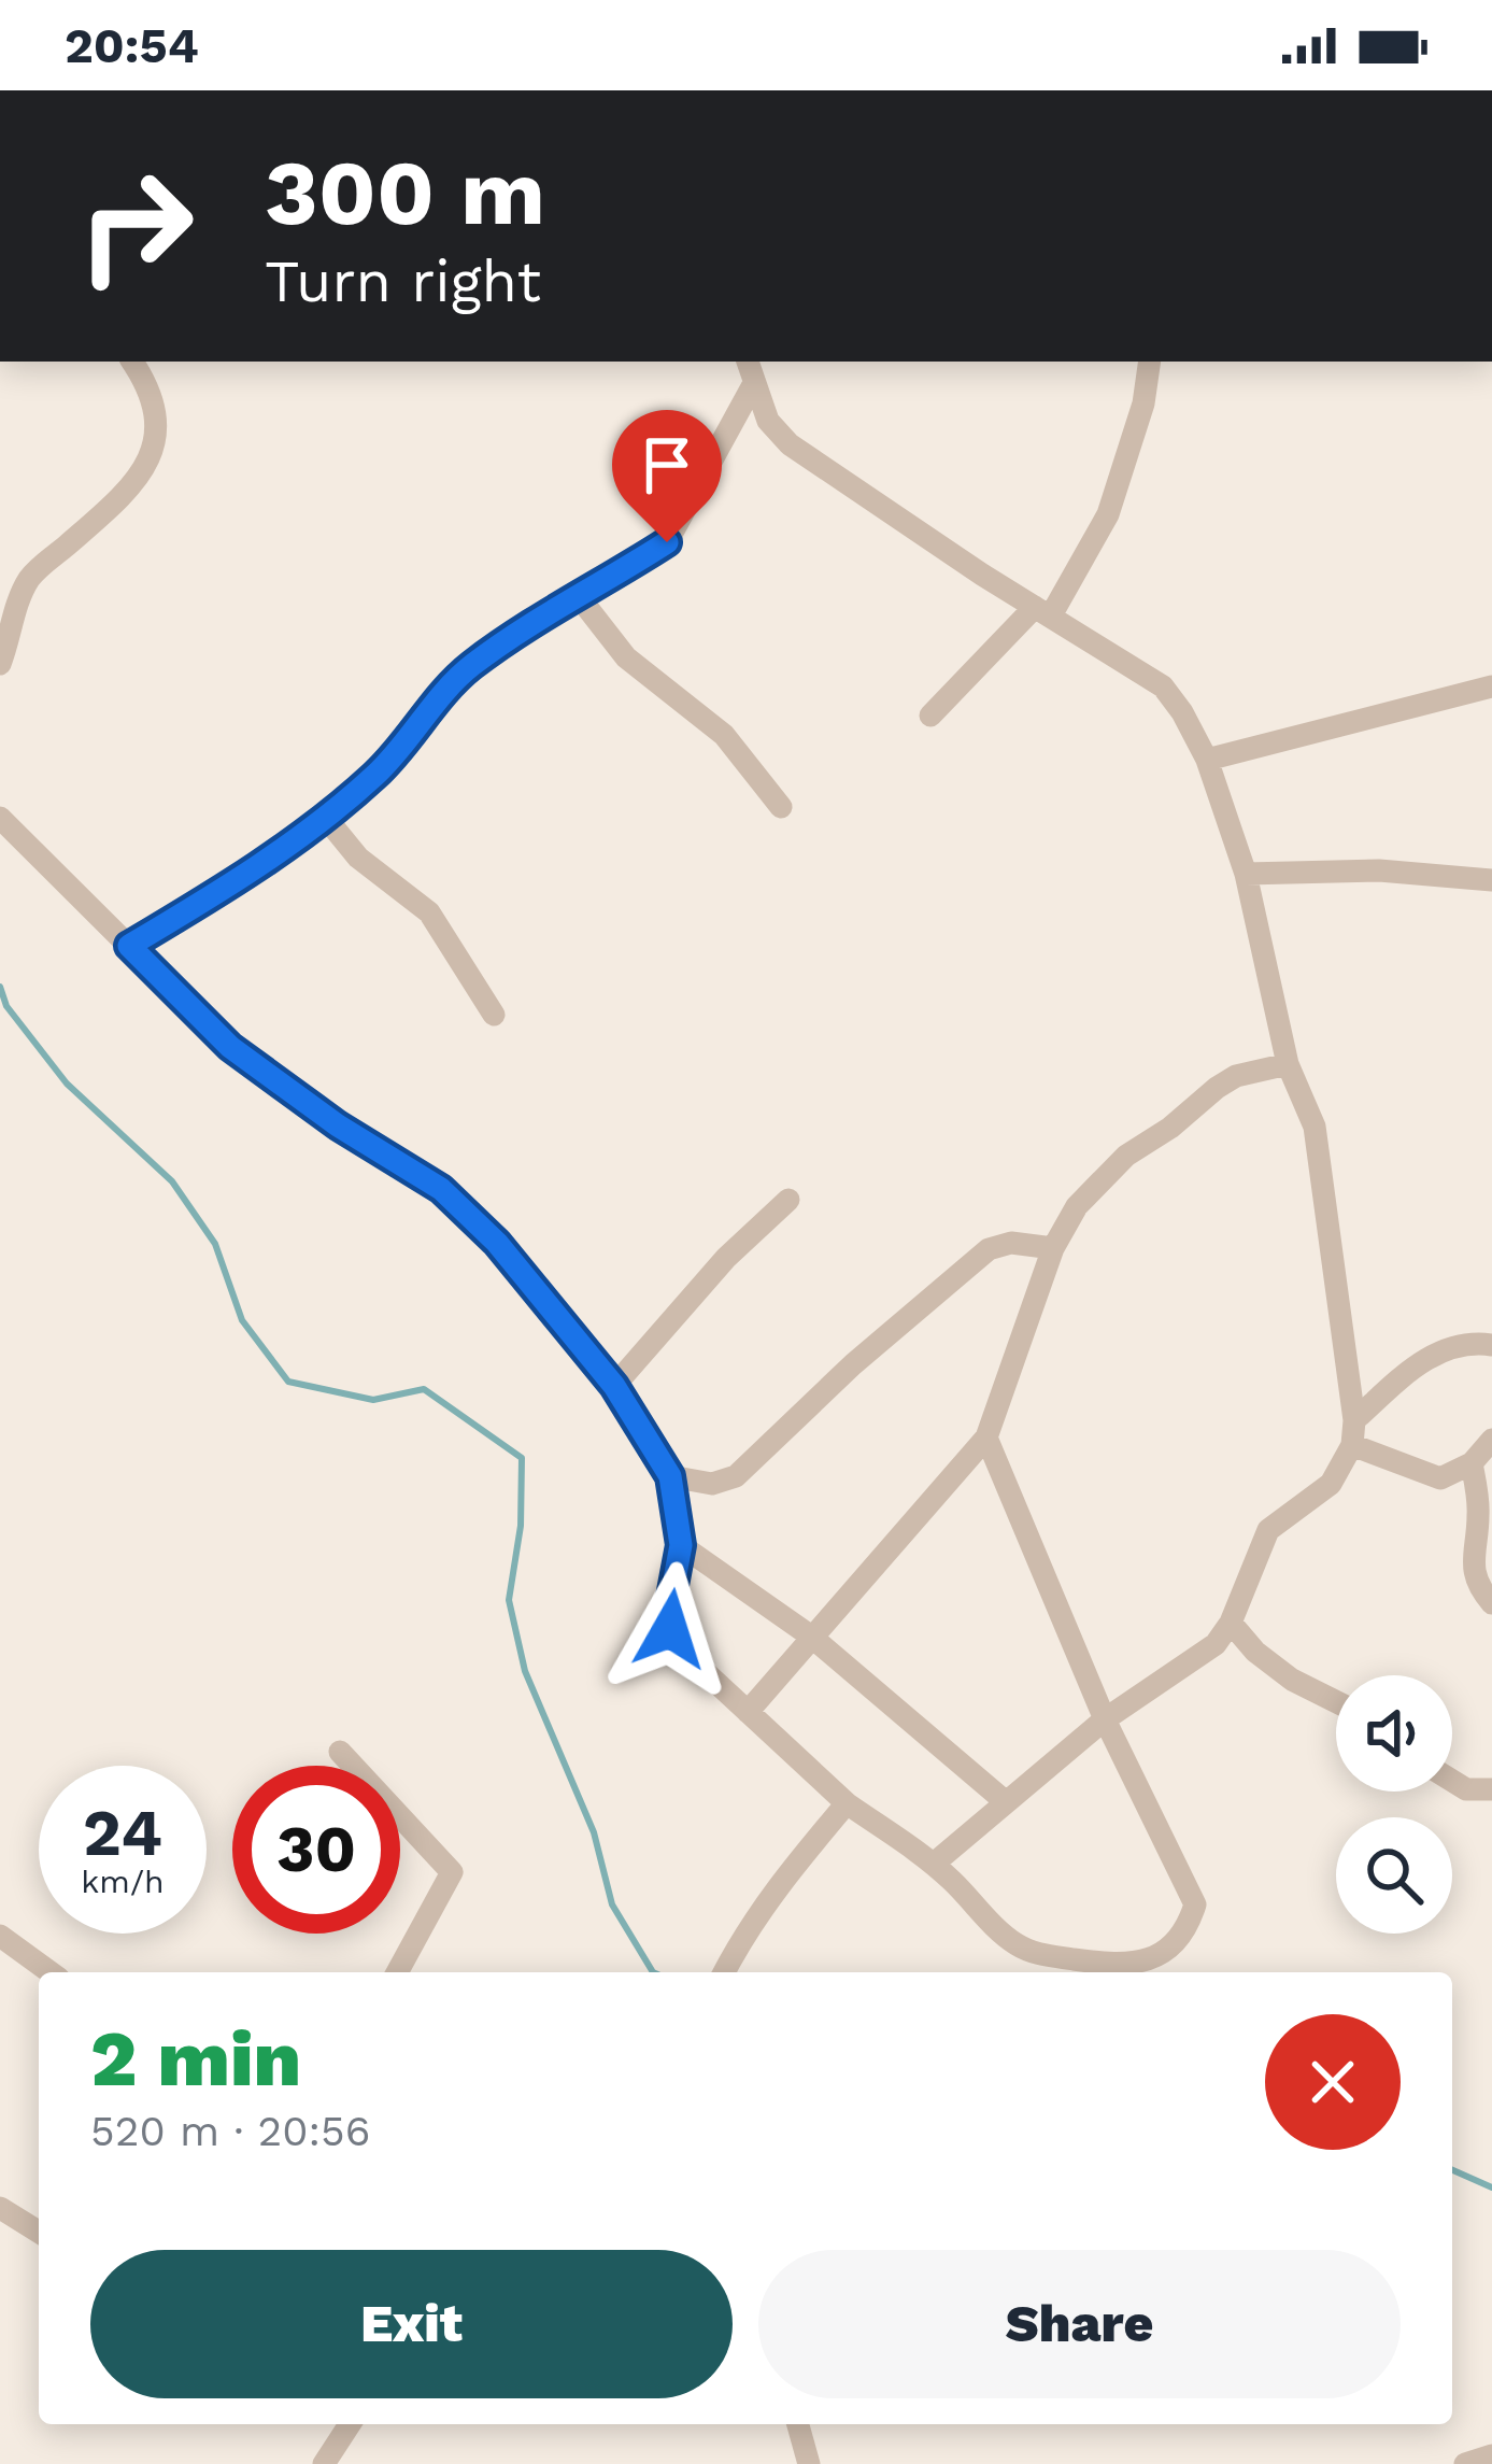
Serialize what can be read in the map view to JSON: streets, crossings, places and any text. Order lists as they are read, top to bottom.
{
  "page": {
    "status": "20:54",
    "turn": ["300 m", "Turn right"],
    "speed": "24 km/h",
    "limit": "30",
    "heading": ["2 min", "520 m · 20:56"],
    "buttons": ["Exit", "Share"]
  }
}
